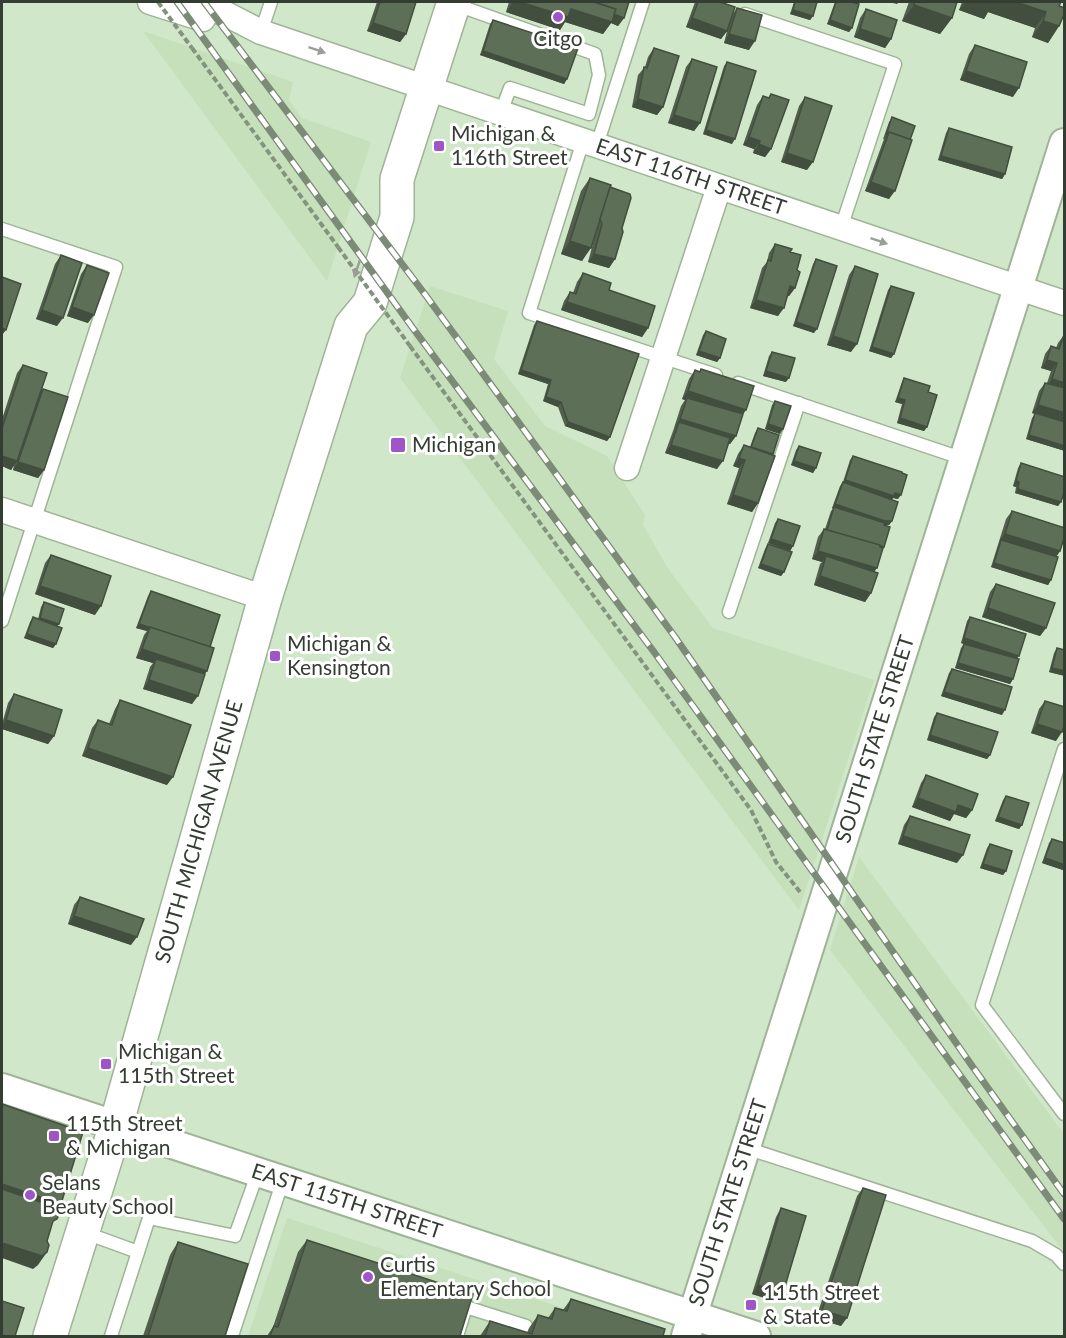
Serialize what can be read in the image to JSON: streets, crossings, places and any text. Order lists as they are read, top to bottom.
{
  "streets": {
    "main road": ["SOUTH MICHIGAN AVENUE"],
    "street": ["EAST 116TH STREET", "SOUTH STATE STREET", "EAST 115TH STREET"]
  },
  "crossings": [
    ["EAST 116TH STREET", "SOUTH STATE STREET"],
    ["EAST 116TH STREET", "SOUTH MICHIGAN AVENUE"],
    ["SOUTH STATE STREET", "EAST 115TH STREET"],
    ["SOUTH MICHIGAN AVENUE", "EAST 115TH STREET"]
  ],
  "places": {
    "other": ["Citgo", "Selans Beauty School", "Curtis Elementary School"],
    "transit": [
      "Michigan & 116th Street",
      "Michigan",
      "Michigan & Kensington",
      "Michigan & 115th Street",
      "115th Street & Michigan",
      "115th Street & State"
    ]
  }
}
